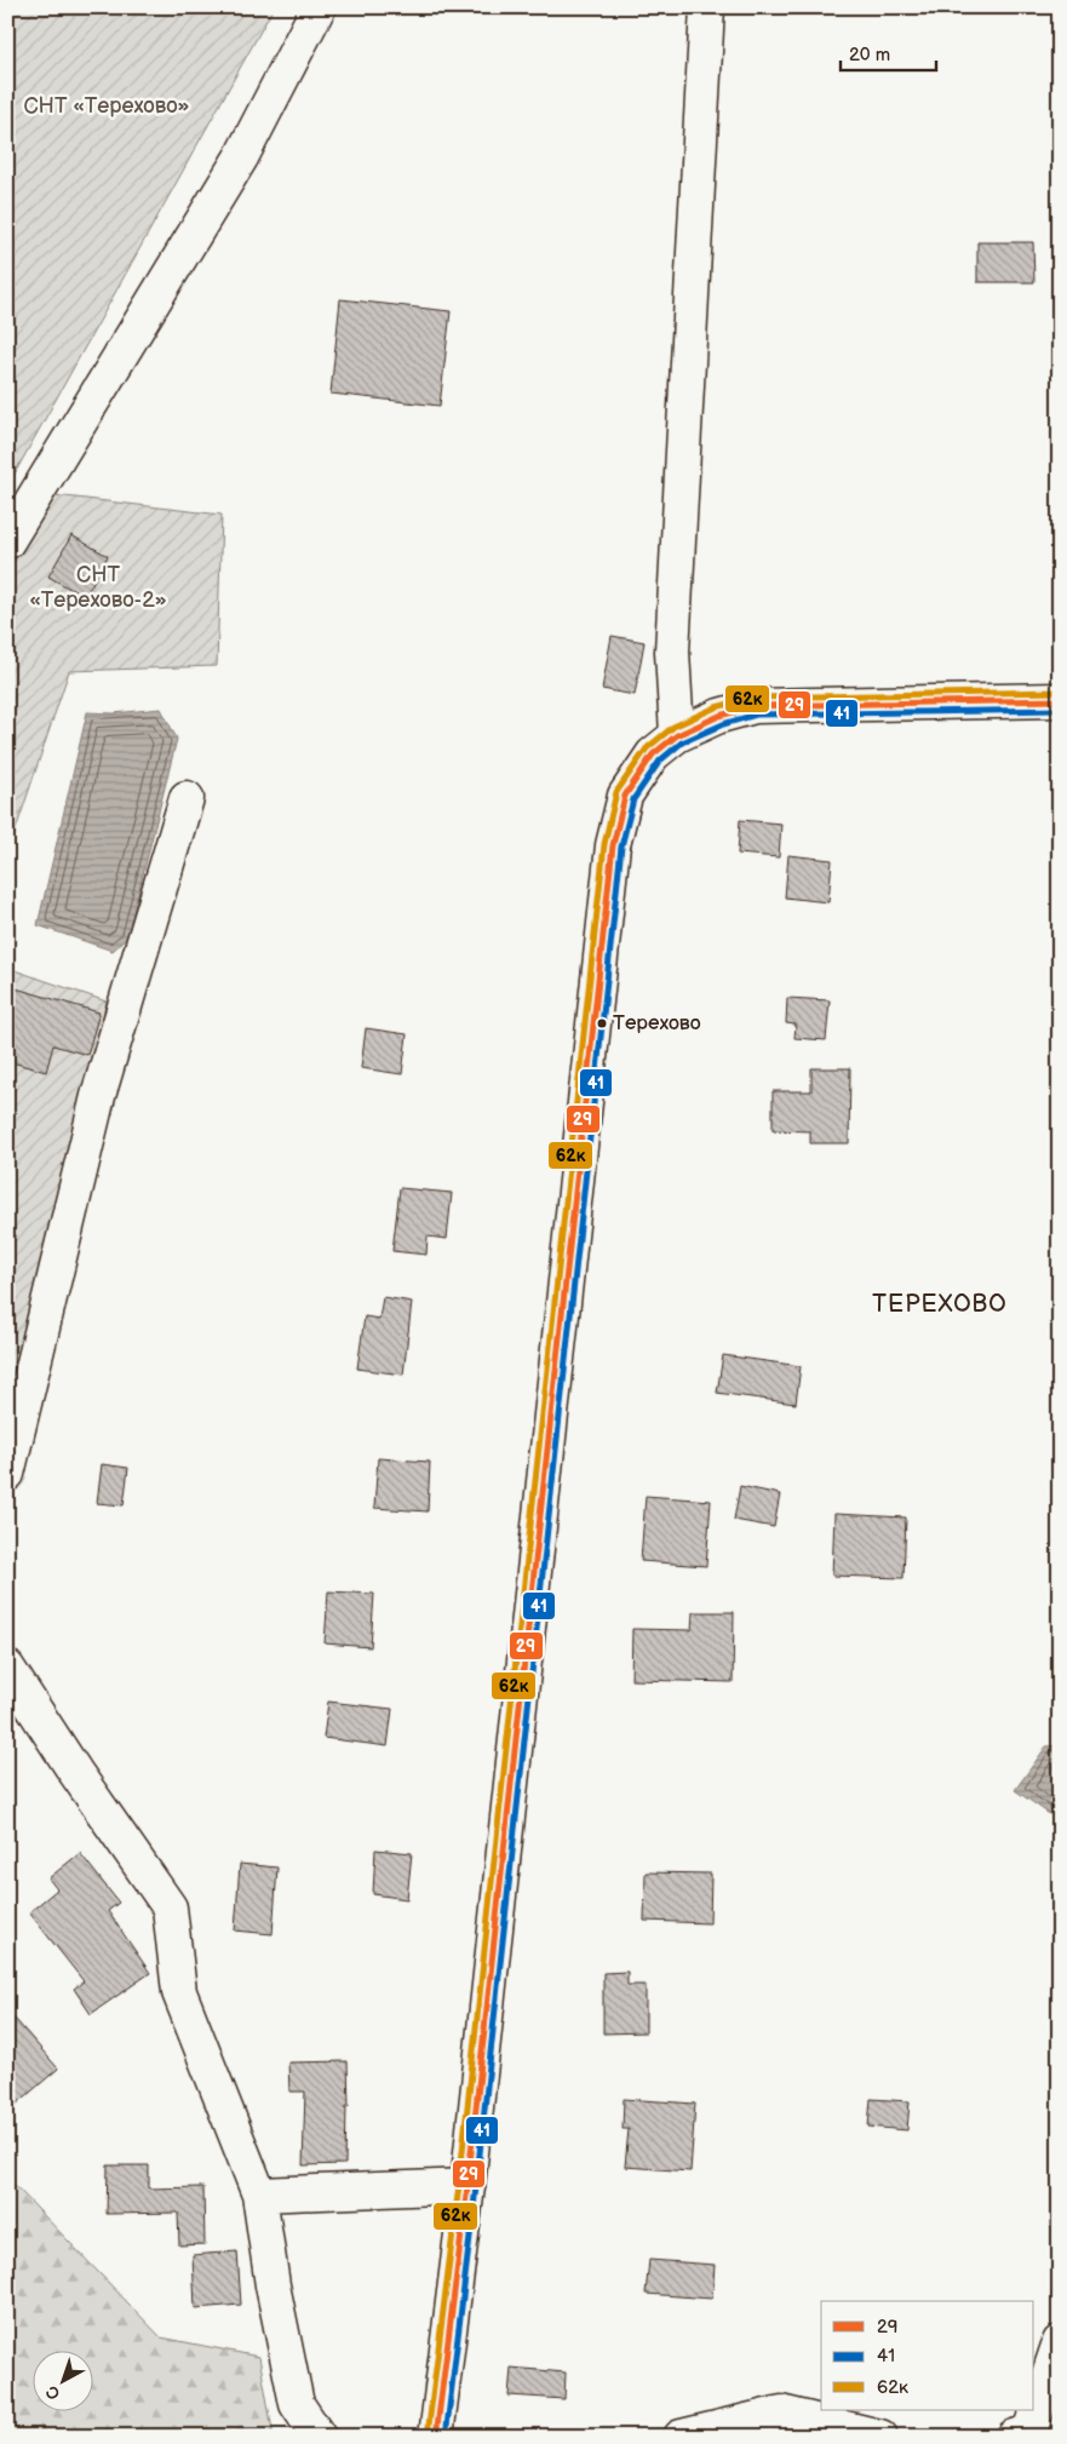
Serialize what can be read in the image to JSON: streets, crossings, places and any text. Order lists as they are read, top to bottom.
{
  "districts": ["ТЕРЕХОВО"],
  "parks": ["СНТ «Терехово»", "СНТ «Терехово-2»"],
  "places": ["Терехово"],
  "lines": ["transit line 62к", "transit line 29", "transit line 41"],
  "legend": ["29", "41", "62к"],
  "scale_bar": "20 m",
  "north": "bottom left"
}
